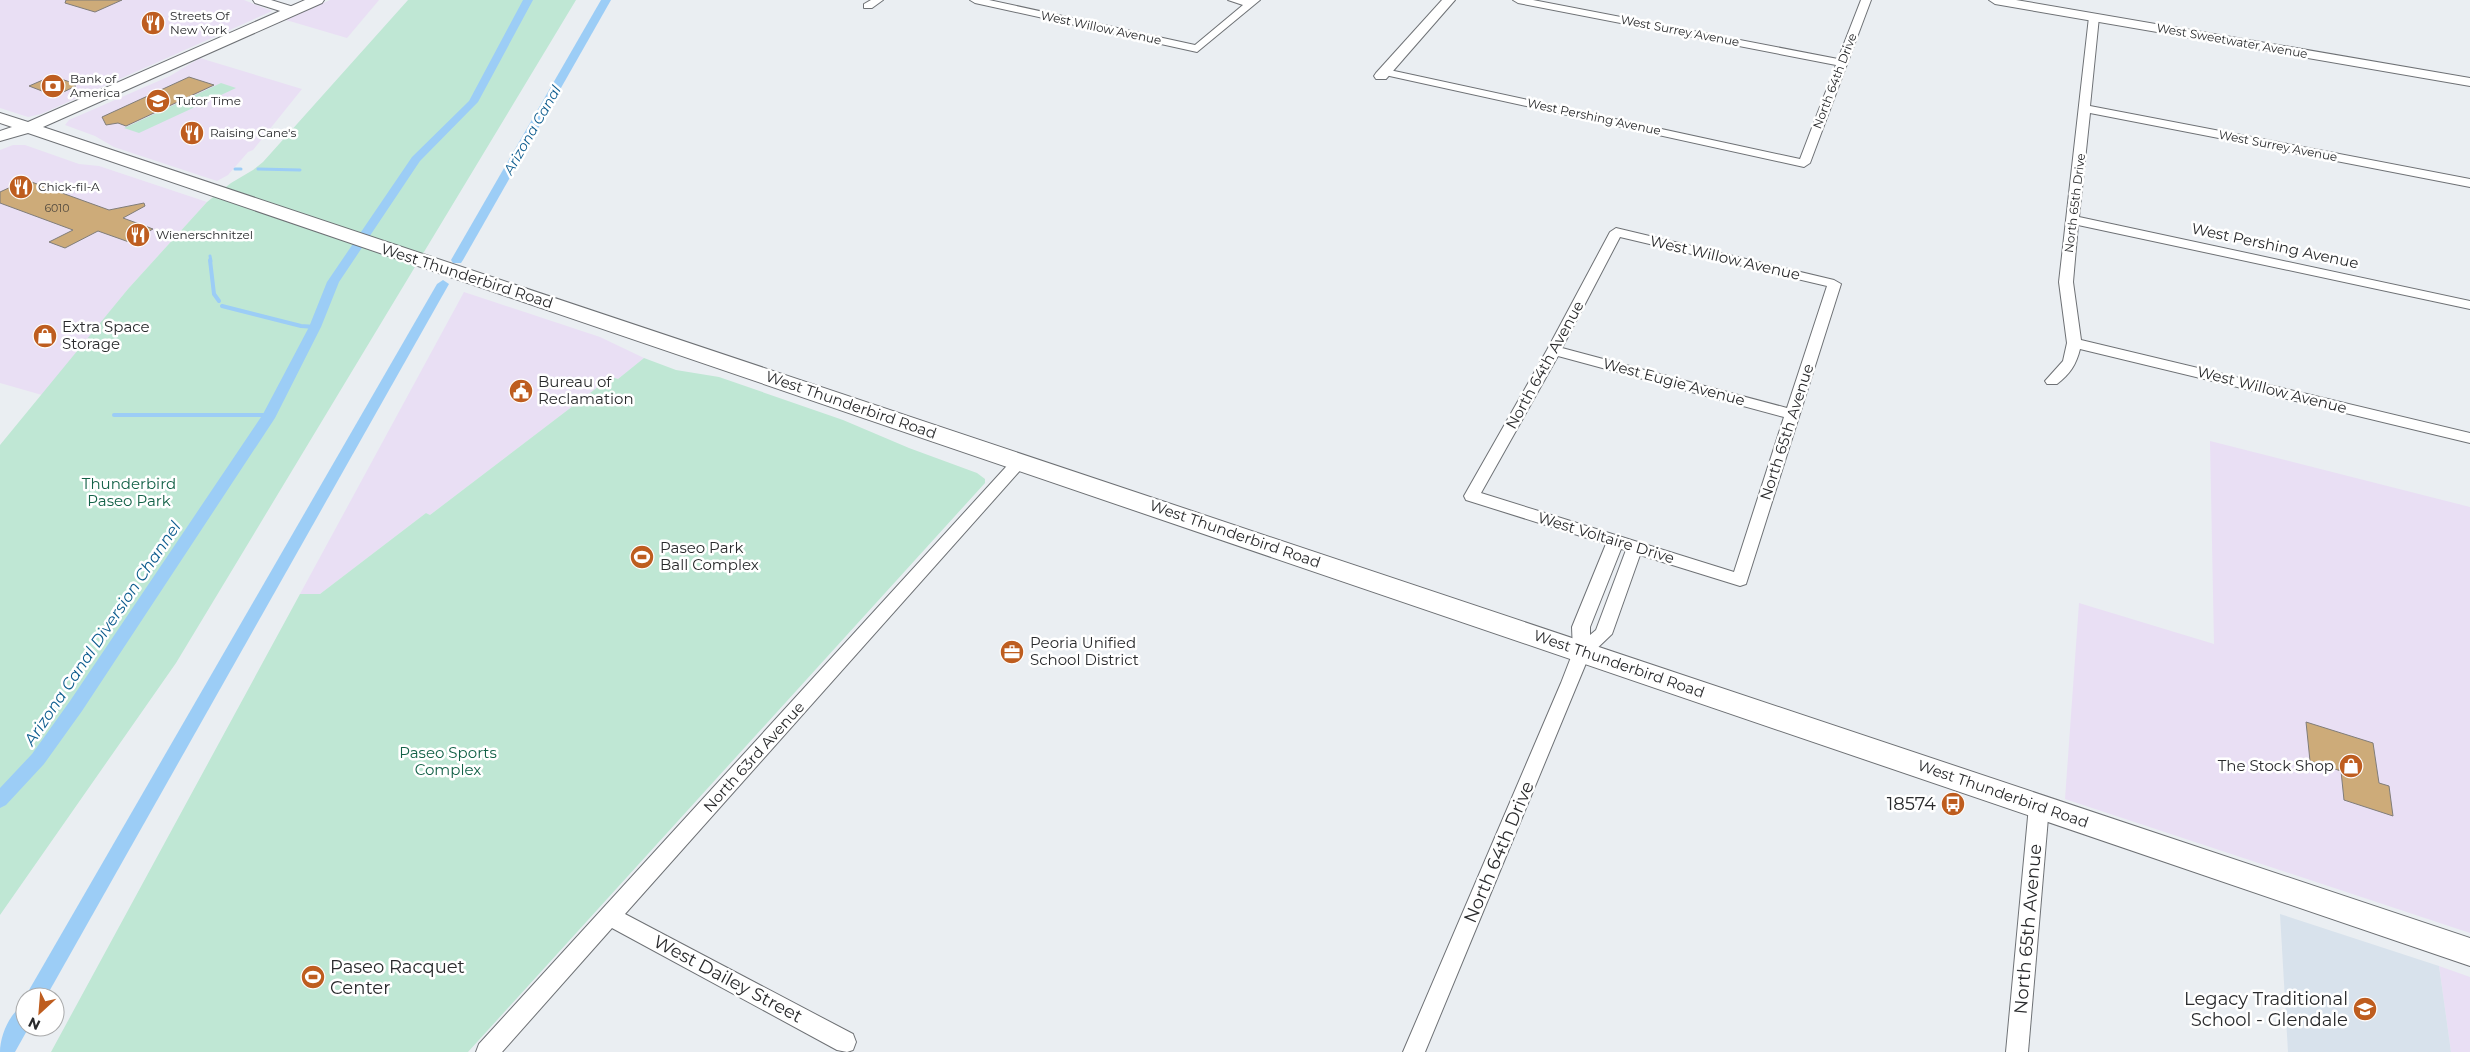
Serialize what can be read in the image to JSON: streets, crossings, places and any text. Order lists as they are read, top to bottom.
{
  "streets": {
    "main road": ["West Thunderbird Road"],
    "street": [
      "West Willow Avenue",
      "West Surrey Avenue",
      "West Sweetwater Avenue",
      "North 64th Drive",
      "West Pershing Avenue",
      "North 65th Drive",
      "North 64th Avenue",
      "West Eugie Avenue",
      "North 65th Avenue",
      "West Voltaire Drive",
      "North 63rd Avenue",
      "West Dailey Street"
    ]
  },
  "crossings": [
    ["West Willow Avenue", "North 65th Drive"],
    ["West Willow Avenue", "North 64th Avenue"],
    ["West Willow Avenue", "North 65th Avenue"],
    ["West Surrey Avenue", "North 64th Drive"],
    ["West Surrey Avenue", "North 65th Drive"],
    ["West Sweetwater Avenue", "North 65th Drive"],
    ["North 64th Drive", "West Pershing Avenue"],
    ["North 64th Drive", "West Thunderbird Road"],
    ["North 64th Drive", "West Voltaire Drive"],
    ["West Pershing Avenue", "North 65th Drive"],
    ["West Thunderbird Road", "North 65th Avenue"],
    ["West Thunderbird Road", "North 63rd Avenue"],
    ["North 64th Avenue", "West Eugie Avenue"],
    ["North 64th Avenue", "West Voltaire Drive"],
    ["West Eugie Avenue", "North 65th Avenue"],
    ["North 65th Avenue", "West Voltaire Drive"],
    ["North 63rd Avenue", "West Dailey Street"]
  ],
  "water": ["Arizona Canal", "Arizona Canal Diversion Channel"],
  "parks": ["Thunderbird Paseo Park", "Paseo Sports Complex"],
  "places": {
    "restaurant": [
      "Streets Of New York",
      "Raising Cane's",
      "Chick-fil-A",
      "Wienerschnitzel"
    ],
    "bank": ["Bank of America"],
    "school or university": ["Tutor Time", "Legacy Traditional School - Glendale"],
    "shop": ["Extra Space Storage", "The Stock Shop"],
    "public building": ["Bureau of Reclamation"],
    "sports": ["Paseo Park Ball Complex", "Paseo Racquet Center"],
    "office": ["Peoria Unified School District"],
    "bus stop": ["18574"]
  },
  "house_numbers": ["6010"],
  "north": "bottom left"
}
